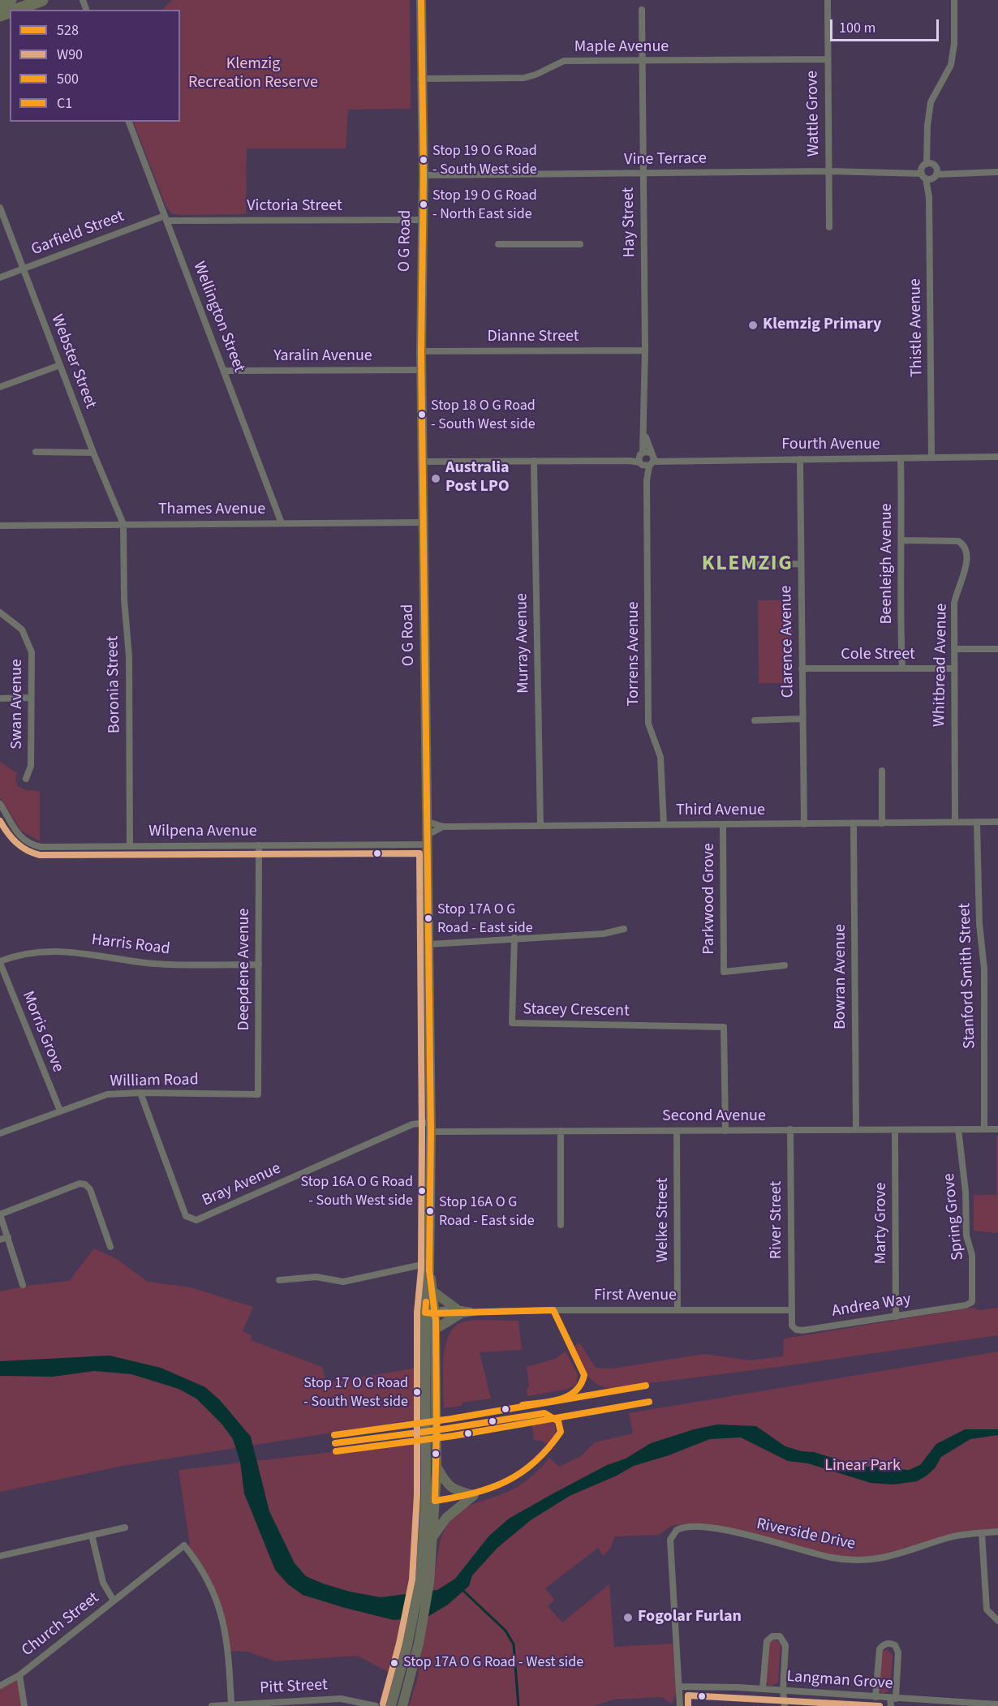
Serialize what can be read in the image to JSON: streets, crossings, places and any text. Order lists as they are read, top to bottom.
{
  "streets": {
    "main road": ["O G Road"],
    "street": [
      "Maple Avenue",
      "Wattle Grove",
      "Vine Terrace",
      "Victoria Street",
      "Hay Street",
      "Garfield Street",
      "Wellington Street",
      "Thistle Avenue",
      "Dianne Street",
      "Yaralin Avenue",
      "Webster Street",
      "Fourth Avenue",
      "Thames Avenue",
      "Beenleigh Avenue",
      "Clarence Avenue",
      "Murray Avenue",
      "Torrens Avenue",
      "Cole Street",
      "Whitbread Avenue",
      "Boronia Street",
      "Swan Avenue",
      "Third Avenue",
      "Wilpena Avenue",
      "Parkwood Grove",
      "Harris Road",
      "Deepdene Avenue",
      "Stanford Smith Street",
      "Bowran Avenue",
      "Stacey Crescent",
      "Morris Grove",
      "William Road",
      "Second Avenue",
      "Bray Avenue",
      "Spring Grove",
      "Welke Street",
      "River Street",
      "Marty Grove",
      "First Avenue",
      "Andrea Way",
      "Riverside Drive",
      "Church Street",
      "Langman Grove",
      "Pitt Street"
    ]
  },
  "crossings": [
    ["Maple Avenue", "Wattle Grove"],
    ["Maple Avenue", "Hay Street"],
    ["Maple Avenue", "O G Road"],
    ["Wattle Grove", "Vine Terrace"],
    ["Vine Terrace", "Hay Street"],
    ["Vine Terrace", "O G Road"],
    ["Vine Terrace", "Thistle Avenue"],
    ["Victoria Street", "Garfield Street"],
    ["Victoria Street", "O G Road"],
    ["Victoria Street", "Wellington Street"],
    ["Hay Street", "Dianne Street"],
    ["Hay Street", "Fourth Avenue"],
    ["Hay Street", "Torrens Avenue"],
    ["Garfield Street", "Wellington Street"],
    ["Garfield Street", "Webster Street"],
    ["O G Road", "Dianne Street"],
    ["O G Road", "Yaralin Avenue"],
    ["O G Road", "Fourth Avenue"],
    ["O G Road", "Thames Avenue"],
    ["O G Road", "Third Avenue"],
    ["O G Road", "Wilpena Avenue"],
    ["O G Road", "Second Avenue"],
    ["O G Road", "Bray Avenue"],
    ["O G Road", "First Avenue"],
    ["Wellington Street", "Yaralin Avenue"],
    ["Wellington Street", "Thames Avenue"],
    ["Thistle Avenue", "Fourth Avenue"],
    ["Webster Street", "Thames Avenue"],
    ["Webster Street", "Boronia Street"],
    ["Fourth Avenue", "Beenleigh Avenue"],
    ["Fourth Avenue", "Clarence Avenue"],
    ["Fourth Avenue", "Murray Avenue"],
    ["Fourth Avenue", "Torrens Avenue"],
    ["Thames Avenue", "Boronia Street"],
    ["Beenleigh Avenue", "Cole Street"],
    ["Beenleigh Avenue", "Whitbread Avenue"],
    ["Clarence Avenue", "Cole Street"],
    ["Clarence Avenue", "Third Avenue"],
    ["Murray Avenue", "Third Avenue"],
    ["Torrens Avenue", "Third Avenue"],
    ["Cole Street", "Whitbread Avenue"],
    ["Whitbread Avenue", "Third Avenue"],
    ["Boronia Street", "Wilpena Avenue"],
    ["Third Avenue", "Wilpena Avenue"],
    ["Third Avenue", "Parkwood Grove"],
    ["Third Avenue", "Stanford Smith Street"],
    ["Third Avenue", "Bowran Avenue"],
    ["Wilpena Avenue", "Deepdene Avenue"],
    ["Harris Road", "Deepdene Avenue"],
    ["Harris Road", "Morris Grove"],
    ["Deepdene Avenue", "William Road"],
    ["Stanford Smith Street", "Second Avenue"],
    ["Bowran Avenue", "Second Avenue"],
    ["Stacey Crescent", "Second Avenue"],
    ["Morris Grove", "William Road"],
    ["William Road", "Bray Avenue"],
    ["Second Avenue", "Bray Avenue"],
    ["Second Avenue", "Spring Grove"],
    ["Second Avenue", "Welke Street"],
    ["Second Avenue", "River Street"],
    ["Second Avenue", "Marty Grove"],
    ["Spring Grove", "Andrea Way"],
    ["Welke Street", "First Avenue"],
    ["River Street", "First Avenue"],
    ["River Street", "Andrea Way"],
    ["Marty Grove", "Andrea Way"],
    ["First Avenue", "Andrea Way"],
    ["Riverside Drive", "Langman Grove"],
    ["Church Street", "Pitt Street"]
  ],
  "districts": ["KLEMZIG"],
  "parks": ["Klemzig Recreation Reserve", "Linear Park"],
  "places": [
    "Stop 19 O G Road - South West side",
    "Stop 19 O G Road - North East side",
    "Klemzig Primary",
    "Stop 18 O G Road - South West side",
    "Australia Post LPO",
    "Stop 17A O G Road - East side",
    "Stop 16A O G Road - South West side",
    "Stop 16A O G Road - East side",
    "Stop 17 O G Road - South West side",
    "Fogolar Furlan",
    "Stop 17A O G Road - West side"
  ],
  "lines": [
    "transit line 528",
    "transit line W90",
    "transit line C1",
    "transit line 500"
  ],
  "legend": [
    "528",
    "W90",
    "500",
    "C1"
  ],
  "scale_bar": "100 m"
}
